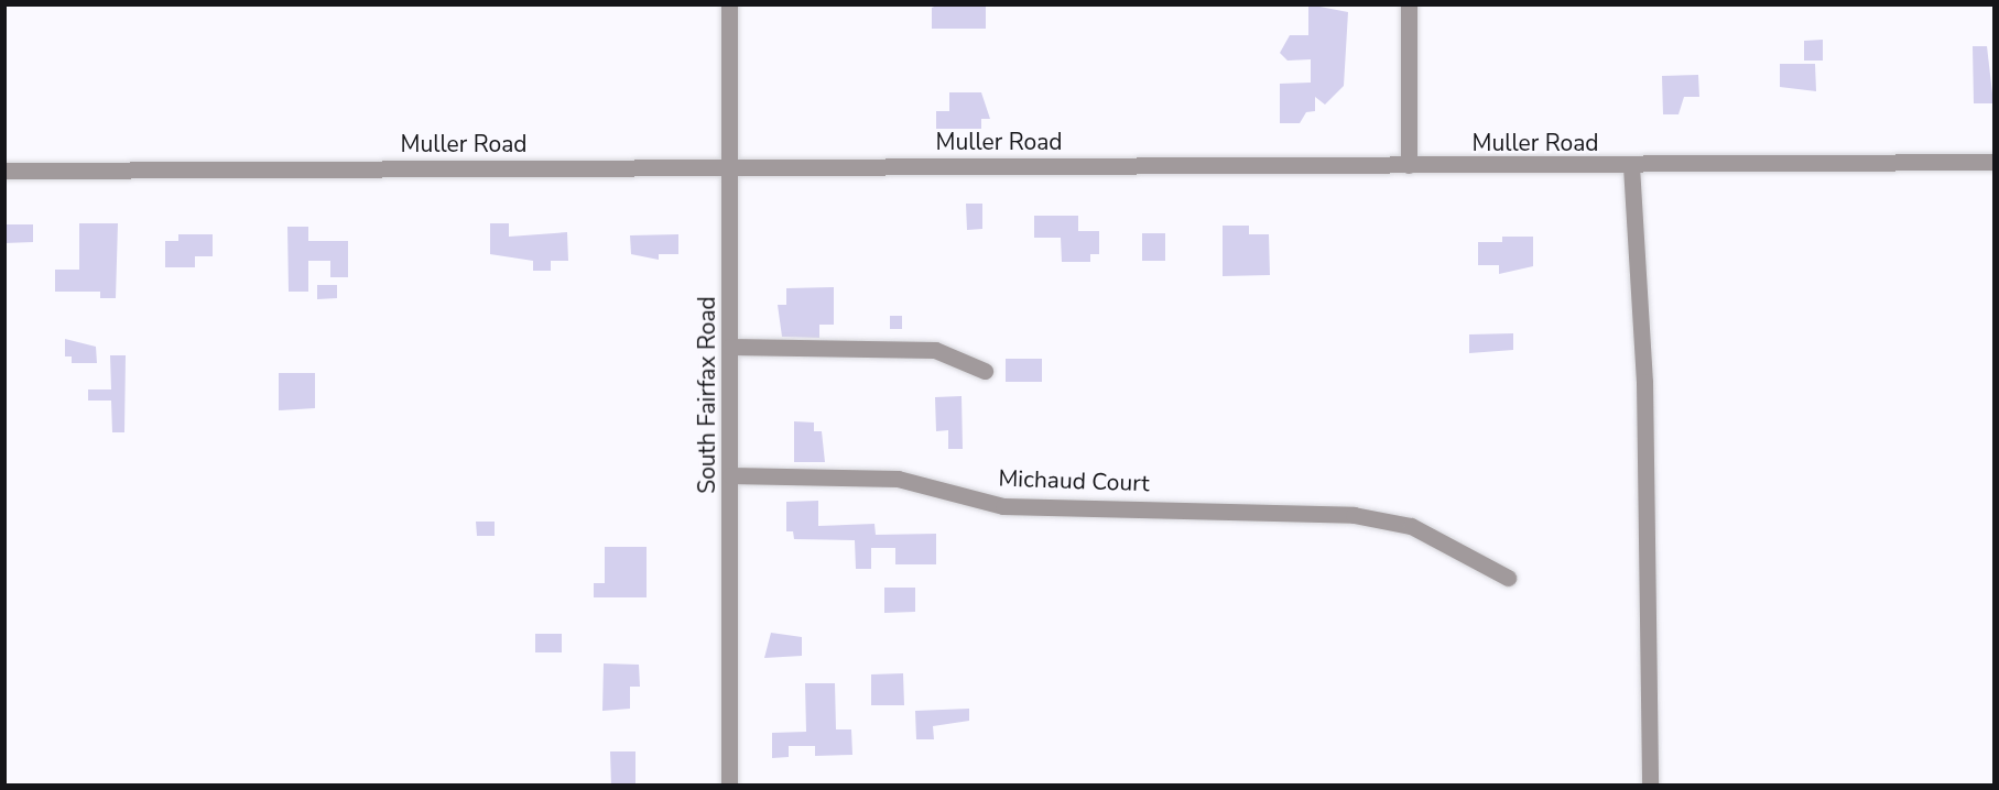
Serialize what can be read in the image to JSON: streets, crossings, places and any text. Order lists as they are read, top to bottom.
{
  "streets": {
    "street": ["Muller Road", "South Fairfax Road", "Michaud Court"]
  },
  "crossings": [
    ["Muller Road", "South Fairfax Road"],
    ["South Fairfax Road", "Michaud Court"]
  ]
}
